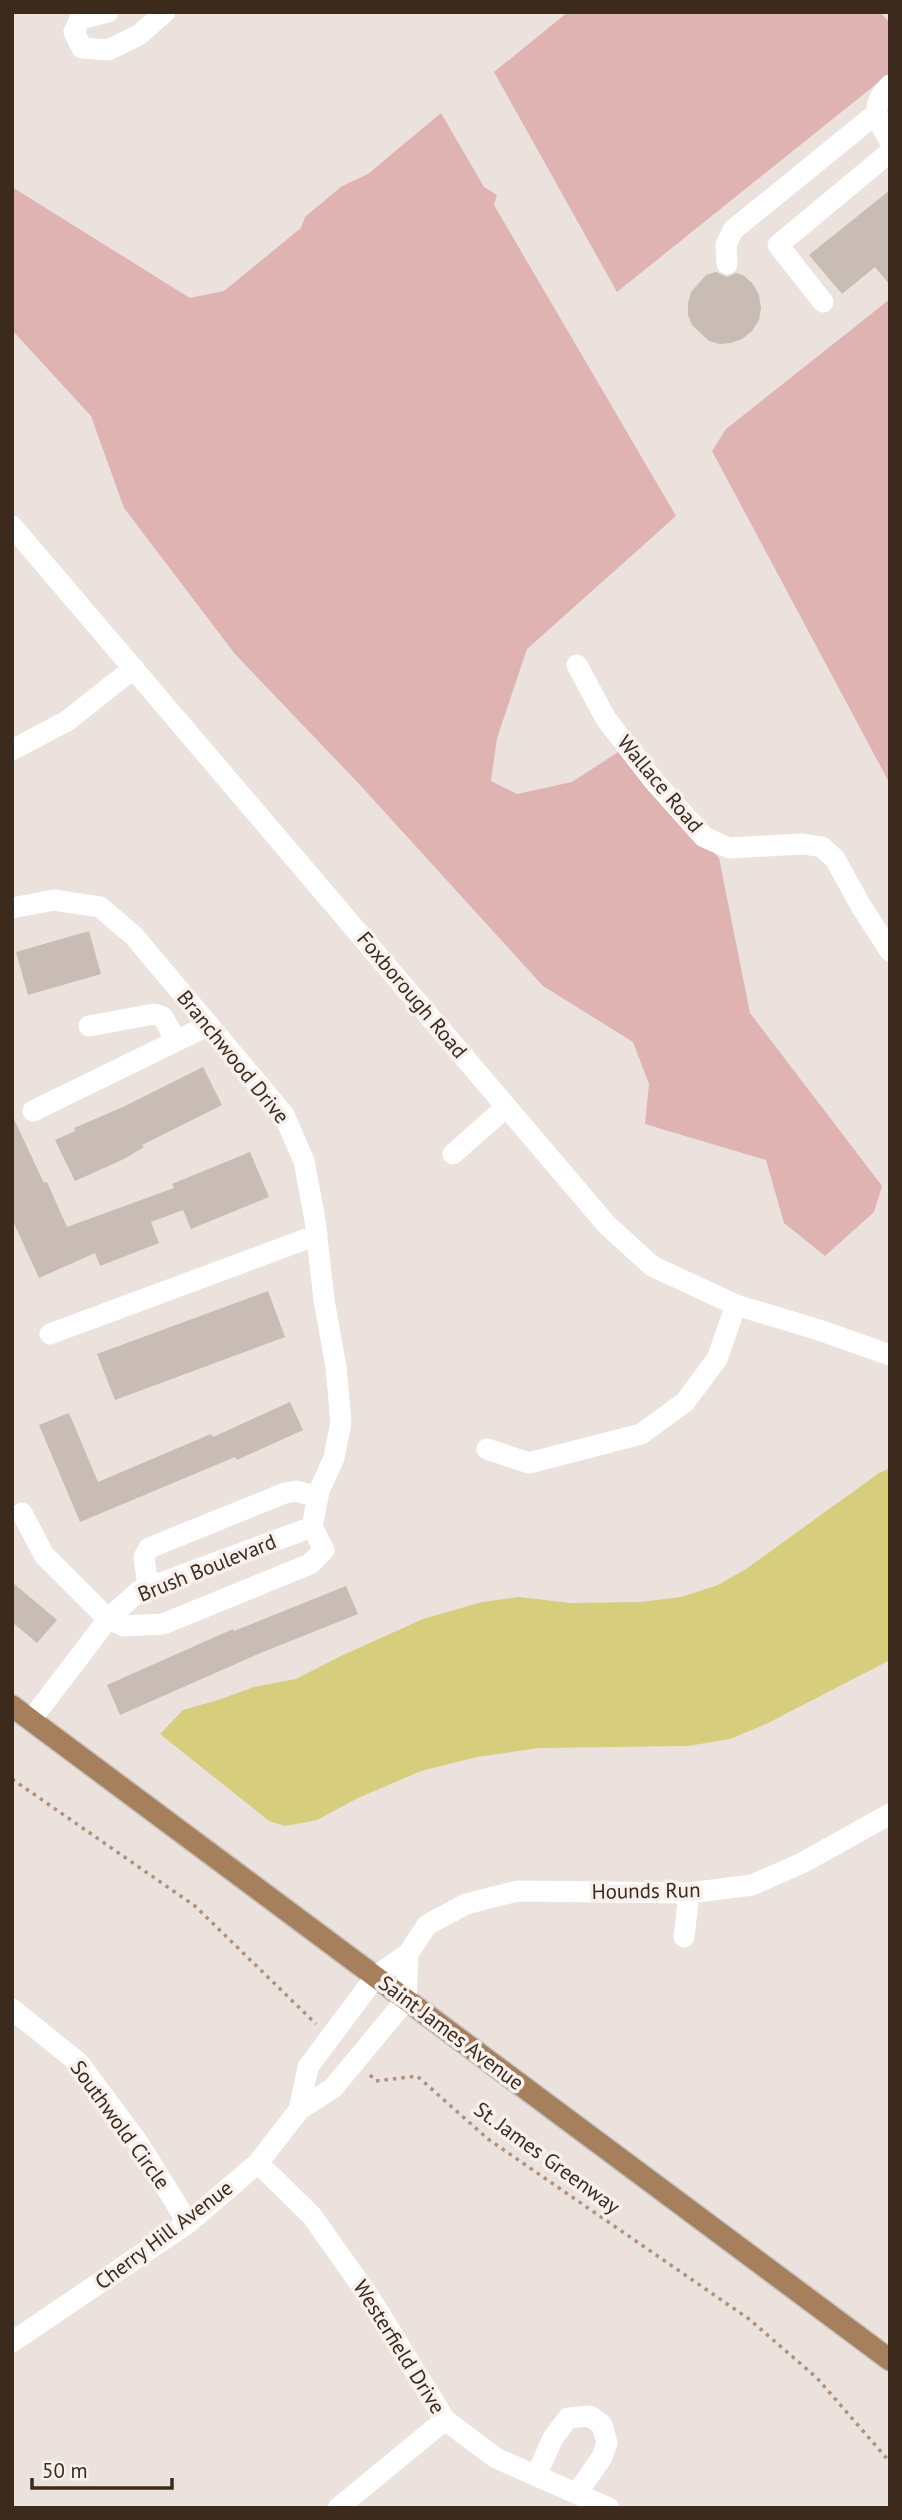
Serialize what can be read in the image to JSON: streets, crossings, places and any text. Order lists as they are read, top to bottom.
{
  "streets": {
    "main road": ["Saint James Avenue"],
    "street": [
      "Wallace Road",
      "Foxborough Road",
      "Branchwood Drive",
      "Brush Boulevard",
      "Hounds Run",
      "Southwold Circle",
      "Cherry Hill Avenue",
      "Westerfield Drive"
    ],
    "path": ["St. James Greenway"]
  },
  "crossings": [
    ["Branchwood Drive", "Brush Boulevard"],
    ["Brush Boulevard", "Saint James Avenue"],
    ["Hounds Run", "Saint James Avenue"],
    ["Hounds Run", "Cherry Hill Avenue"],
    ["Saint James Avenue", "Cherry Hill Avenue"],
    ["Southwold Circle", "Cherry Hill Avenue"],
    ["St. James Greenway", "Cherry Hill Avenue"],
    ["Cherry Hill Avenue", "Westerfield Drive"]
  ],
  "scale_bar": "50 m"
}
